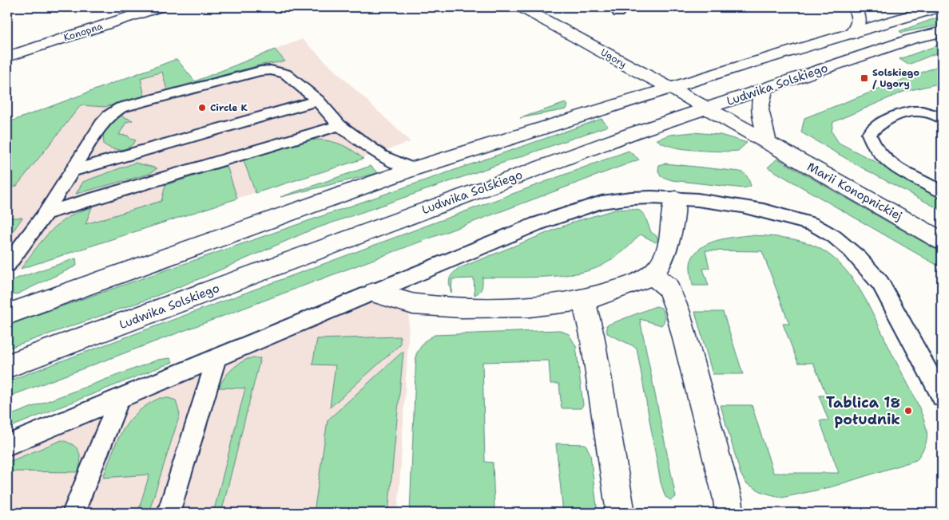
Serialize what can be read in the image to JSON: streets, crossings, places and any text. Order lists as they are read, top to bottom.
{
  "streets": {
    "street": [
      "Konopna",
      "Ugory",
      "Ludwika Solskiego",
      "Marii Konopnickiej"
    ]
  },
  "crossings": [
    ["Ugory", "Ludwika Solskiego"],
    ["Ugory", "Marii Konopnickiej"],
    ["Ludwika Solskiego", "Marii Konopnickiej"]
  ],
  "places": {
    "transit": ["Solskiego / Ugory"],
    "other": ["Circle K", "Tablica 18 południk"]
  }
}
